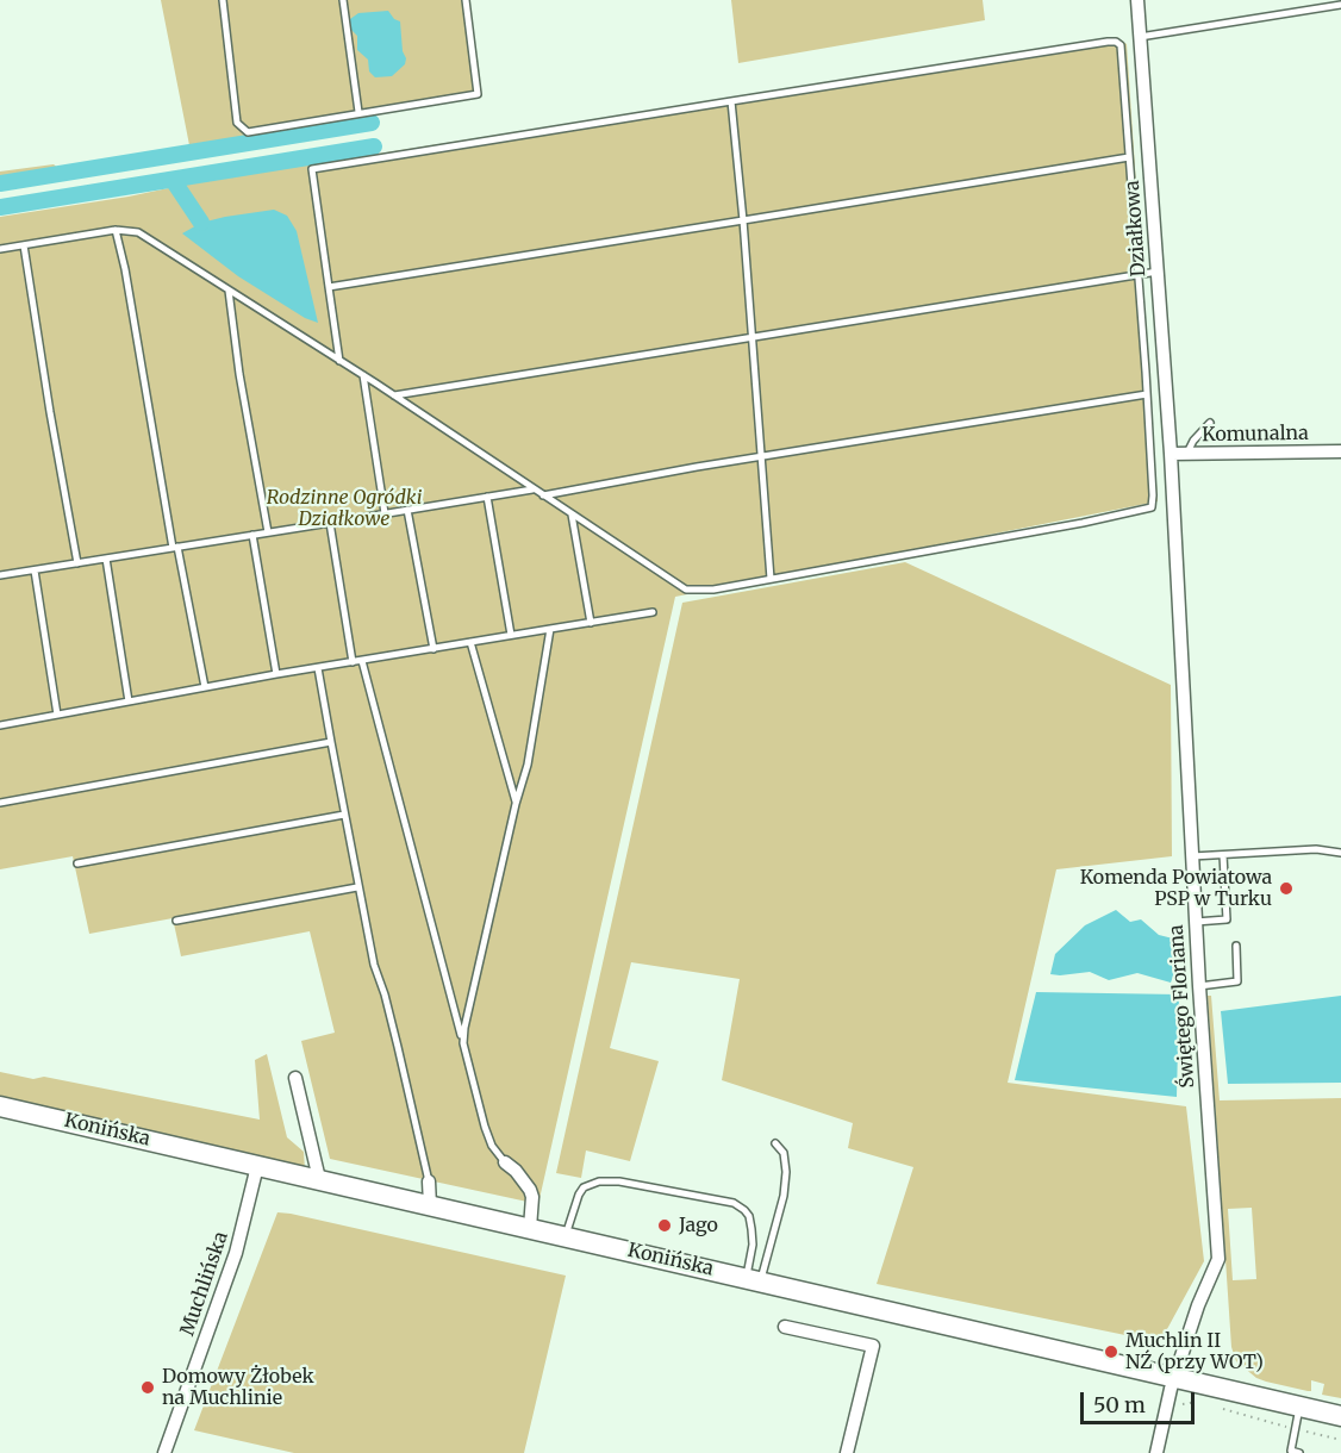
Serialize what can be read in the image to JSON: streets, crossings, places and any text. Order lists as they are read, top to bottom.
{
  "streets": {
    "main road": ["Konińska"],
    "street": [
      "Działkowa",
      "Komunalna",
      "Świętego Floriana",
      "Muchlińska"
    ]
  },
  "crossings": [
    ["Działkowa", "Komunalna"],
    ["Działkowa", "Świętego Floriana"],
    ["Komunalna", "Świętego Floriana"],
    ["Świętego Floriana", "Konińska"],
    ["Konińska", "Muchlińska"]
  ],
  "parks": ["Rodzinne Ogródki Działkowe"],
  "places": [
    "Komenda Powiatowa PSP w Turku",
    "Jago",
    "Muchlin II NŹ (przy WOT)",
    "Domowy Żłobek na Muchlinie"
  ],
  "scale_bar": "50 m"
}
